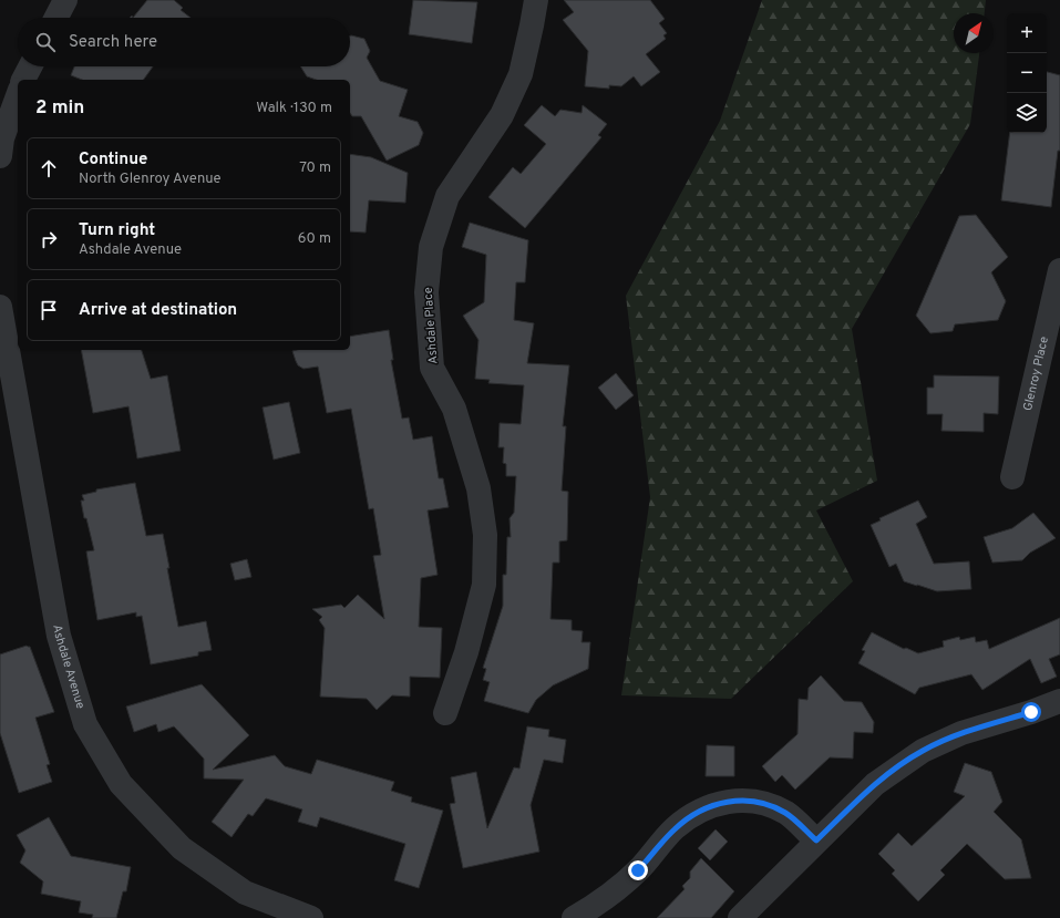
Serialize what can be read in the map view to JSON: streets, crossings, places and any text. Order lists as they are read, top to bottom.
{
  "streets": {
    "street": ["Ashdale Place", "Glenroy Place", "Ashdale Avenue"]
  },
  "north": "top right",
  "page": {
    "map_buttons": ["+", "−"],
    "search": "Search here",
    "heading": ["2 min", "Walk · 130 m"],
    "list": [
      ["Continue", "North Glenroy Avenue", "70 m"],
      ["Turn right", "Ashdale Avenue", "60 m"],
      "Arrive at destination"
    ]
  }
}
